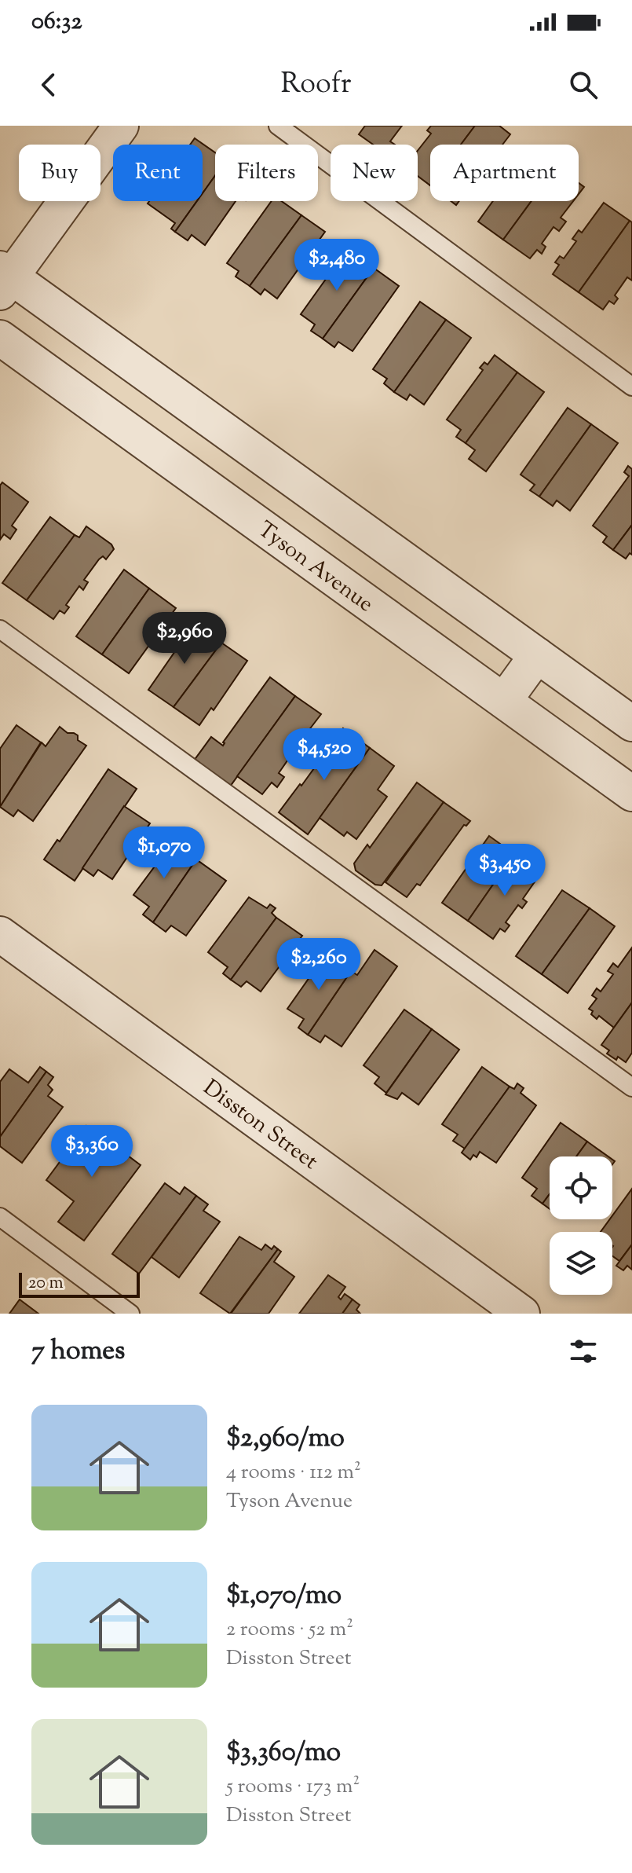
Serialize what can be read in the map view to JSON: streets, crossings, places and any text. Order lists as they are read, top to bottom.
{
  "streets": {
    "street": ["Tyson Avenue", "Disston Street"]
  },
  "scale_bar": "20 m",
  "page": {
    "status": "06:32",
    "header": "Roofr",
    "chip": [
      "Buy",
      "Rent",
      "Filters",
      "New",
      "Apartment"
    ],
    "price": [
      "$2,480",
      "$2,960",
      "$4,520",
      "$1,070",
      "$3,450",
      "$2,260",
      "$3,360"
    ],
    "scale": "20 m",
    "heading": "7 homes",
    "list": [
      {
        "name": "$2,960/mo",
        "note": "4 rooms · 112 m² · Tyson Avenue"
      },
      {
        "name": "$1,070/mo",
        "note": "2 rooms · 52 m² · Disston Street"
      },
      {
        "name": "$3,360/mo",
        "note": "5 rooms · 173 m² · Disston Street"
      }
    ]
  }
}
